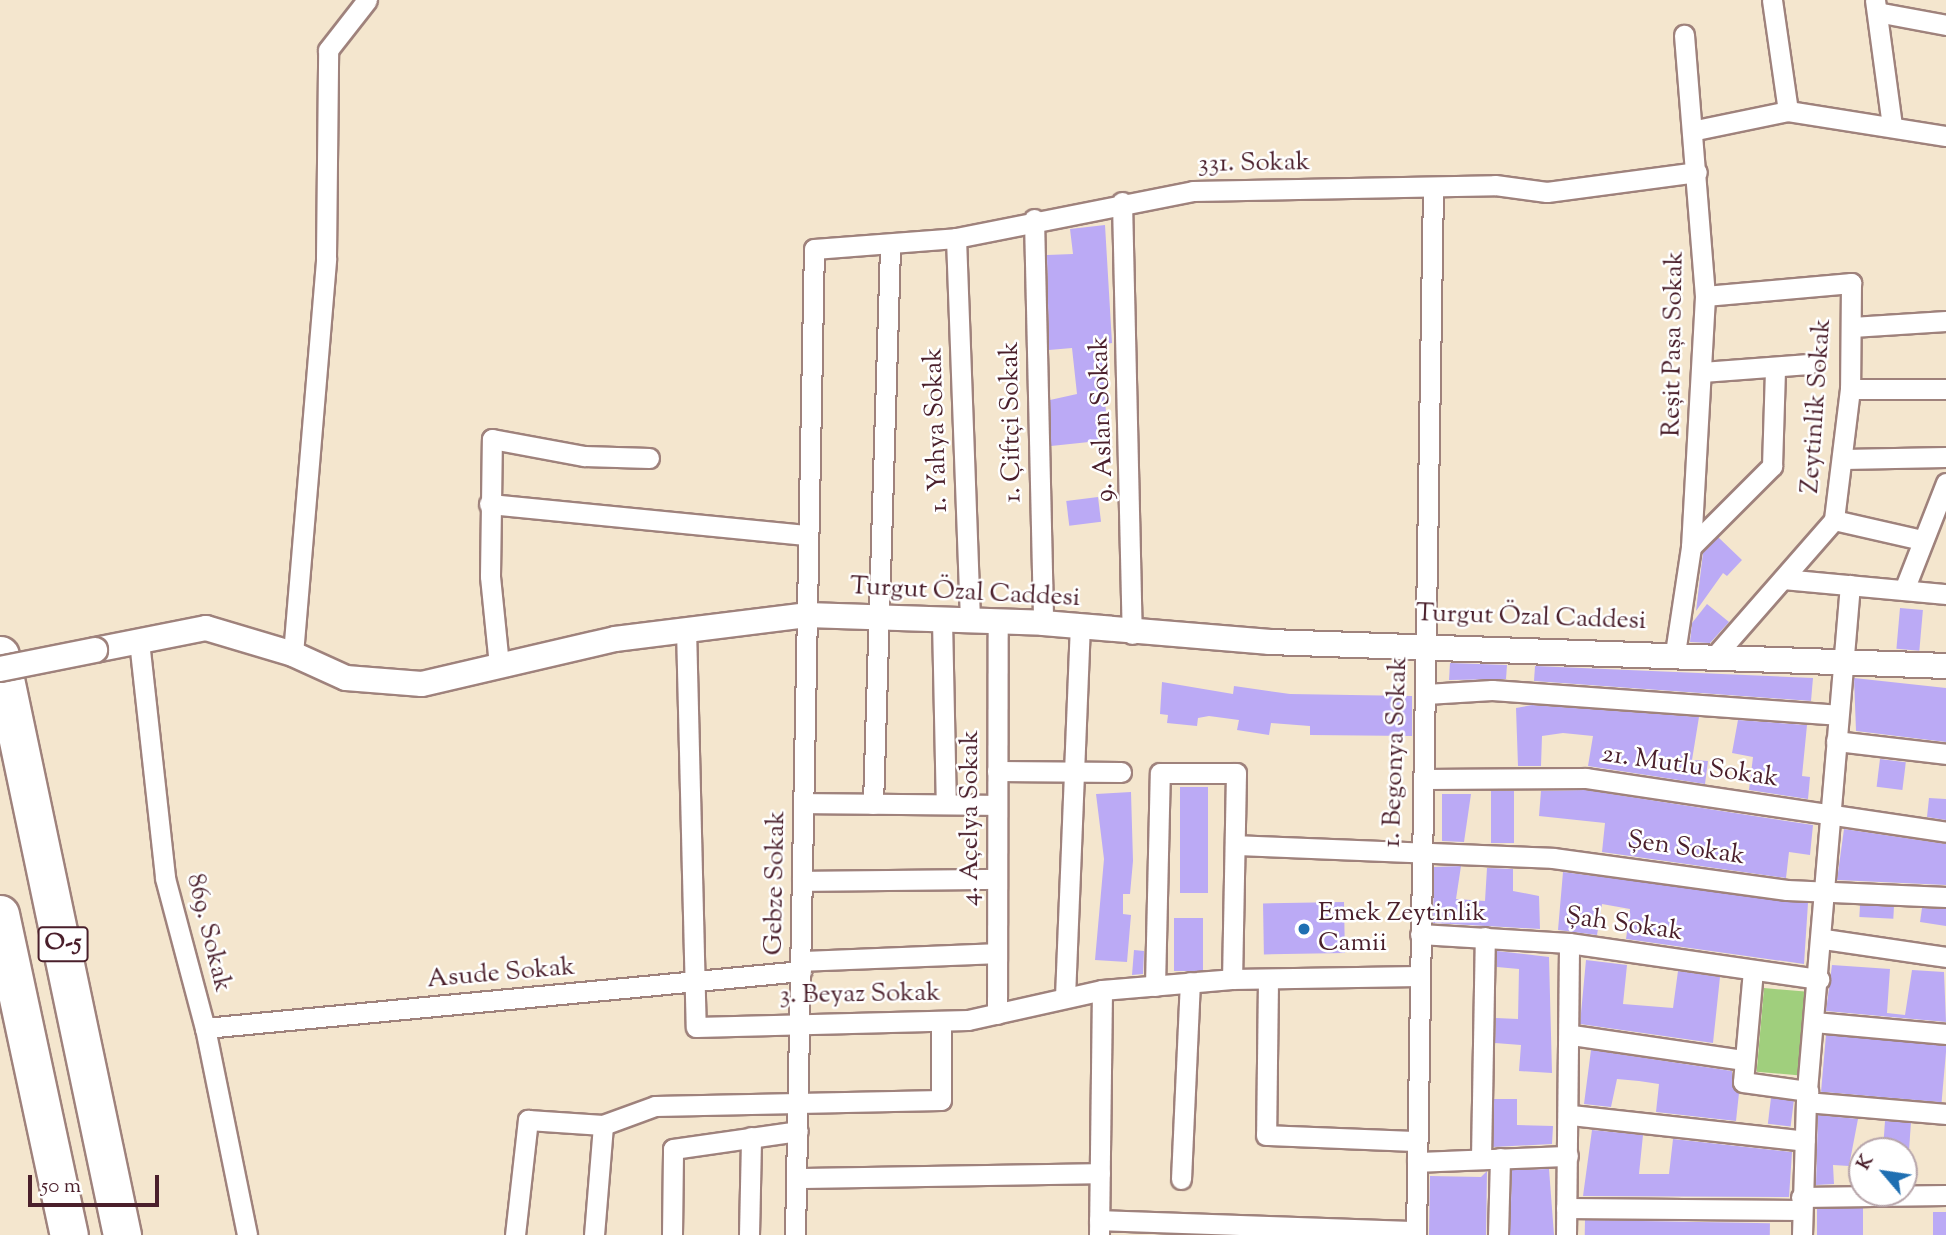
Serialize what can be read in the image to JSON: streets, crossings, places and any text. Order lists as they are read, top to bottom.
{
  "streets": {
    "highway": ["O-5"],
    "street": [
      "331. Sokak",
      "Reşit Paşa Sokak",
      "Zeytinlik Sokak",
      "9. Aslan Sokak",
      "1. Çiftçi Sokak",
      "1. Yahya Sokak",
      "Turgut Özal Caddesi",
      "1. Begonya Sokak",
      "21. Mutlu Sokak",
      "4. Açelya Sokak",
      "Şen Sokak",
      "Gebze Sokak",
      "Şah Sokak",
      "869. Sokak",
      "Asude Sokak",
      "3. Beyaz Sokak"
    ]
  },
  "crossings": [
    ["331. Sokak", "Reşit Paşa Sokak"],
    ["331. Sokak", "9. Aslan Sokak"],
    ["331. Sokak", "1. Çiftçi Sokak"],
    ["331. Sokak", "1. Yahya Sokak"],
    ["331. Sokak", "1. Begonya Sokak"],
    ["331. Sokak", "Gebze Sokak"],
    ["Reşit Paşa Sokak", "Zeytinlik Sokak"],
    ["Reşit Paşa Sokak", "Turgut Özal Caddesi"],
    ["Zeytinlik Sokak", "Turgut Özal Caddesi"],
    ["9. Aslan Sokak", "Turgut Özal Caddesi"],
    ["1. Çiftçi Sokak", "Turgut Özal Caddesi"],
    ["1. Yahya Sokak", "Turgut Özal Caddesi"],
    ["Turgut Özal Caddesi", "1. Begonya Sokak"],
    ["Turgut Özal Caddesi", "4. Açelya Sokak"],
    ["Turgut Özal Caddesi", "Gebze Sokak"],
    ["Turgut Özal Caddesi", "869. Sokak"],
    ["Turgut Özal Caddesi", "3. Beyaz Sokak"],
    ["1. Begonya Sokak", "21. Mutlu Sokak"],
    ["1. Begonya Sokak", "Şen Sokak"],
    ["1. Begonya Sokak", "Şah Sokak"],
    ["1. Begonya Sokak", "3. Beyaz Sokak"],
    ["4. Açelya Sokak", "Asude Sokak"],
    ["4. Açelya Sokak", "3. Beyaz Sokak"],
    ["Gebze Sokak", "Asude Sokak"],
    ["Gebze Sokak", "3. Beyaz Sokak"],
    ["869. Sokak", "Asude Sokak"],
    ["Asude Sokak", "3. Beyaz Sokak"]
  ],
  "places": ["Emek Zeytinlik Camii"],
  "scale_bar": "50 m",
  "north": "top left"
}
